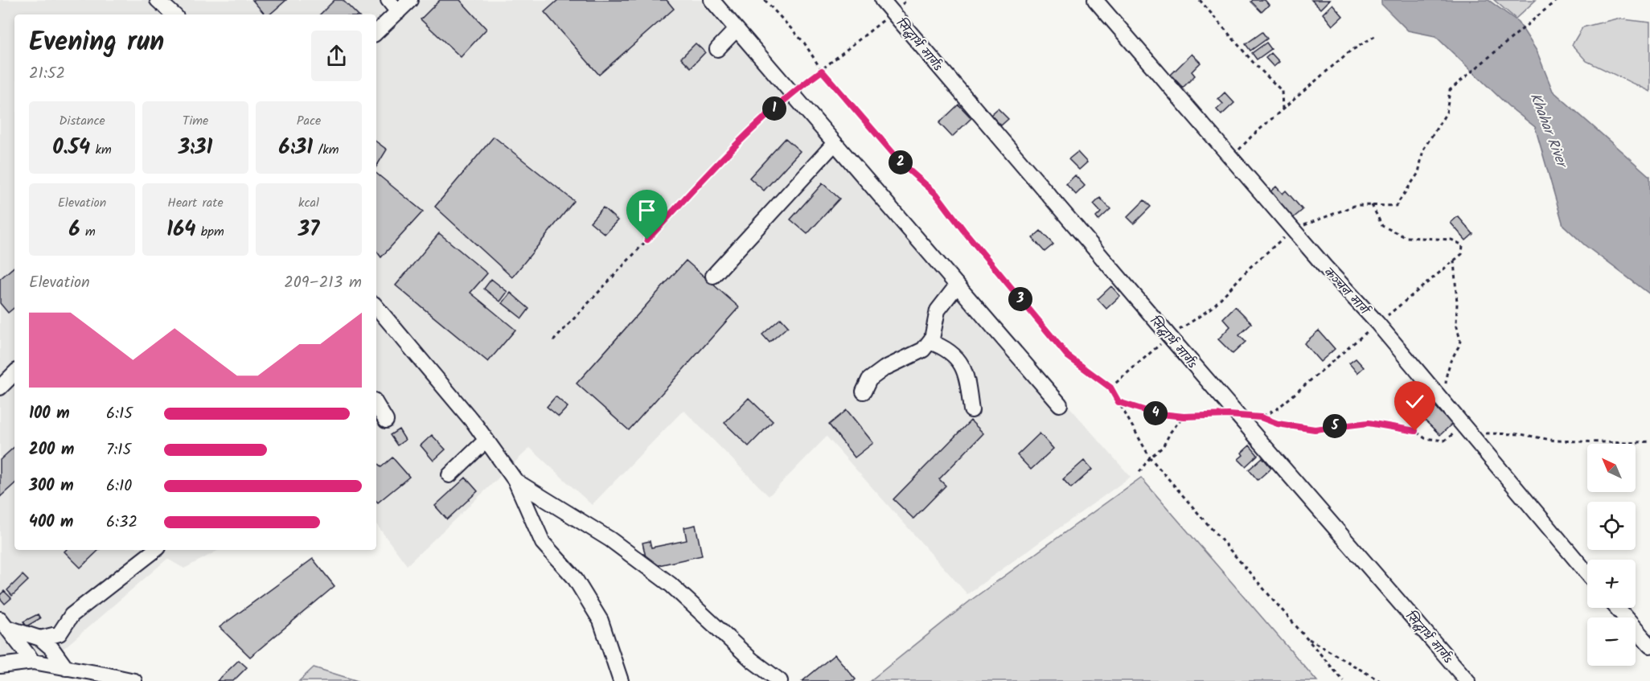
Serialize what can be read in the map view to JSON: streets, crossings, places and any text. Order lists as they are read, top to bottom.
{
  "streets": {
    "street": ["सिद्धार्थ मार्गs", "कञ्चन मार्ग"]
  },
  "water": ["Khahar River"],
  "north": "top left",
  "page": {
    "heading": ["Evening run", "21:52"],
    "pins": [
      "1",
      "2",
      "3",
      "4",
      "5"
    ],
    "stats": [
      ["Distance", "0.54 km"],
      ["Time", "3:31"],
      ["Pace", "6:31 /km"],
      ["Elevation", "6 m"],
      ["Heart rate", "164 bpm"],
      ["kcal", "37"]
    ],
    "chart": ["Elevation", "209–213 m"],
    "list": [
      {
        "name": "100 m",
        "note": "6:15"
      },
      {
        "name": "200 m",
        "note": "7:15"
      },
      {
        "name": "300 m",
        "note": "6:10"
      },
      {
        "name": "400 m",
        "note": "6:32"
      }
    ],
    "map_buttons": ["+", "−"]
  }
}
